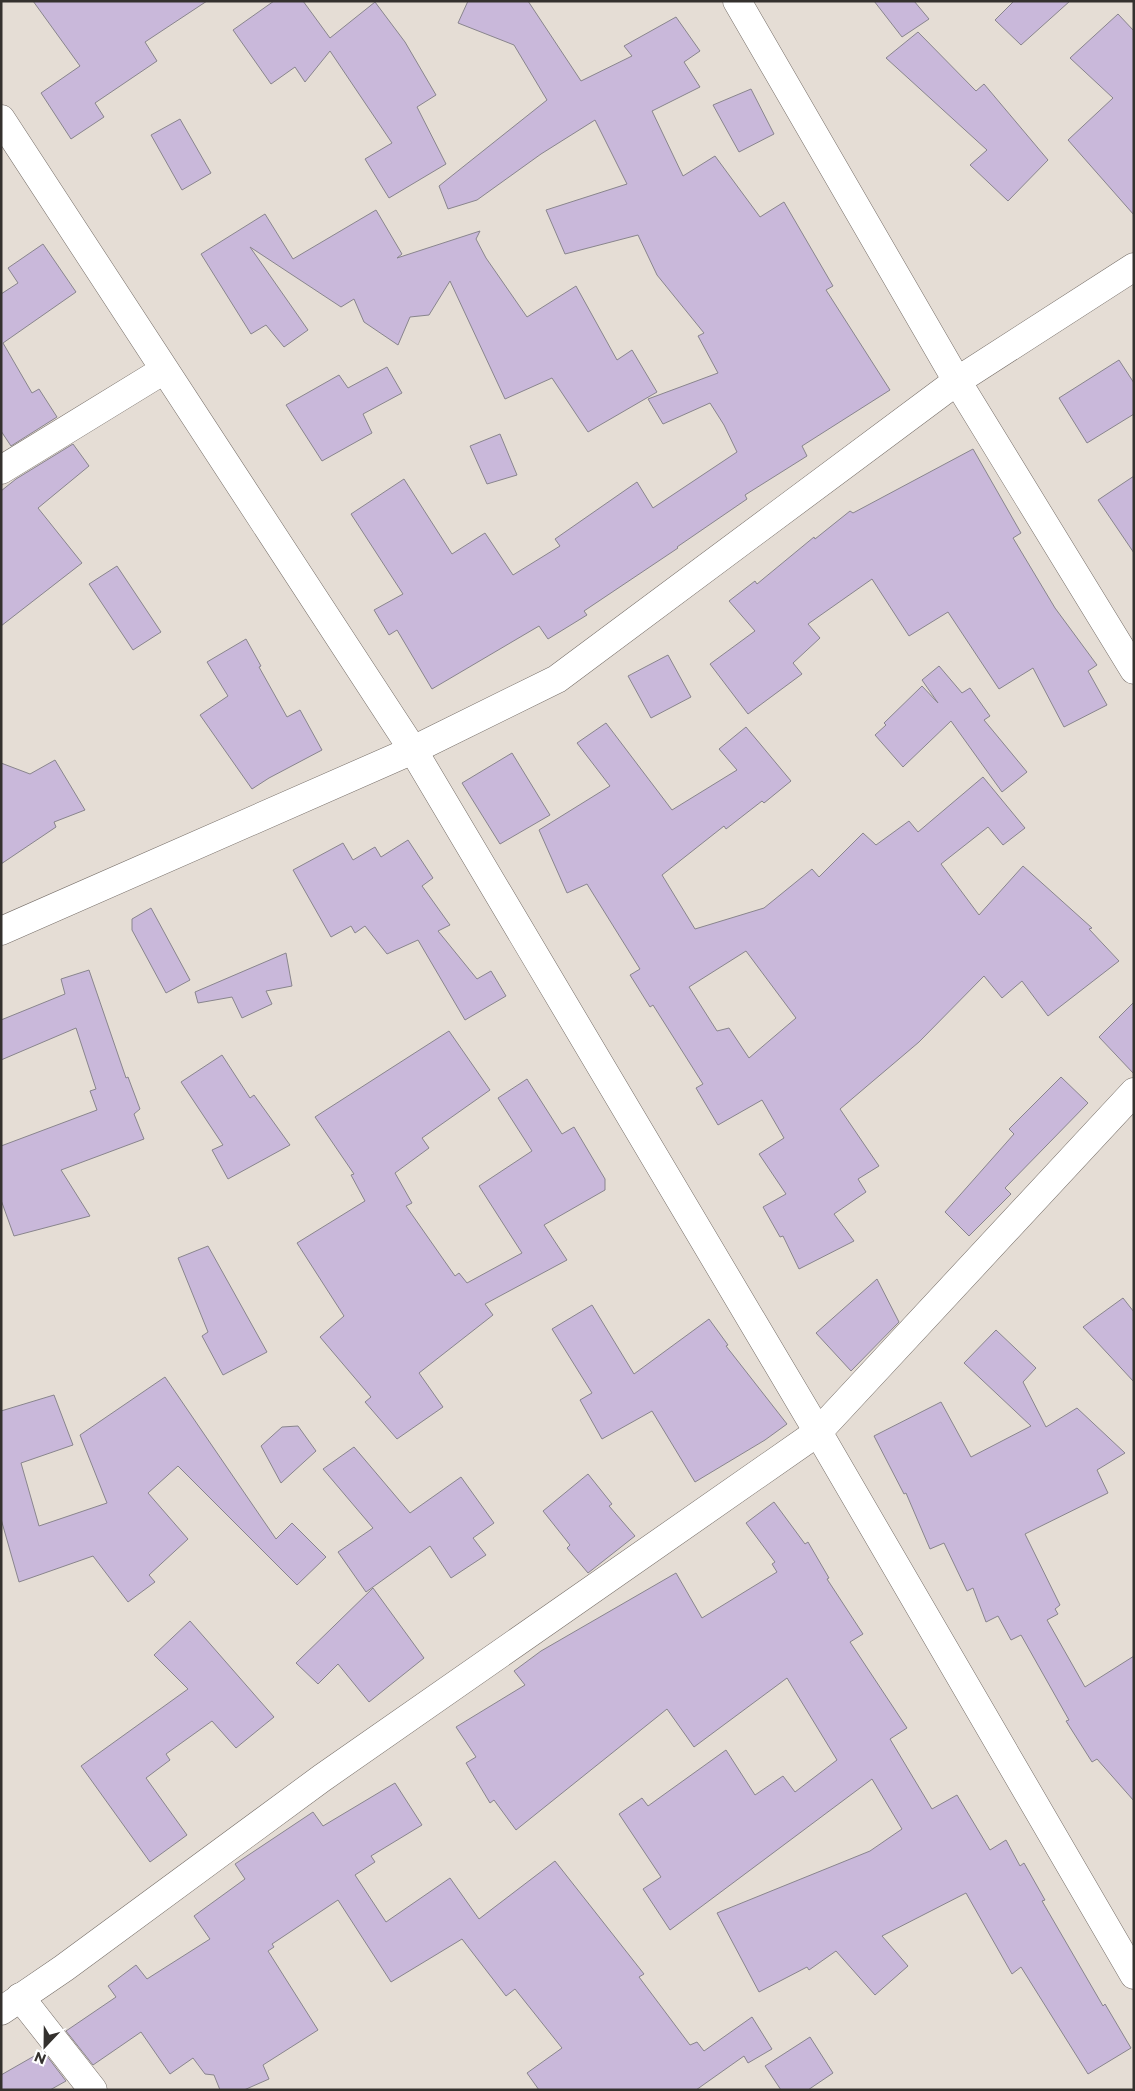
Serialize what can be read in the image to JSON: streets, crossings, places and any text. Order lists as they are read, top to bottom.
{
  "north": "bottom"
}
